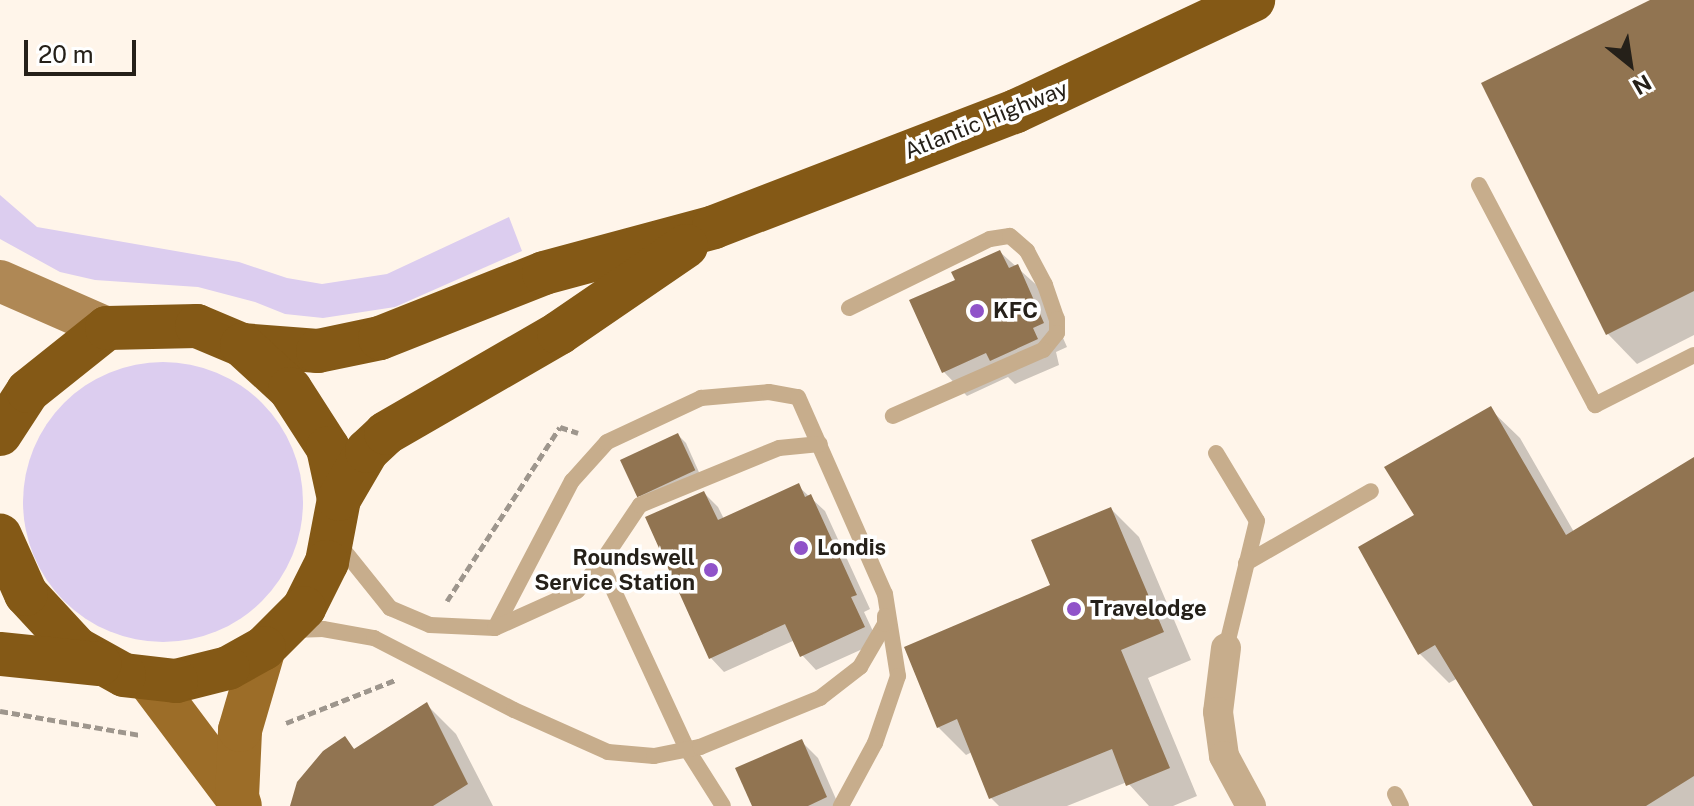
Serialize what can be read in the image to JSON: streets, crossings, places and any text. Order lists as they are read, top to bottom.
{
  "streets": {
    "highway": ["Atlantic Highway"]
  },
  "places": [
    "KFC",
    "Londis",
    "Roundswell Service Station",
    "Travelodge"
  ],
  "scale_bar": "20 m",
  "north": "bottom right"
}
